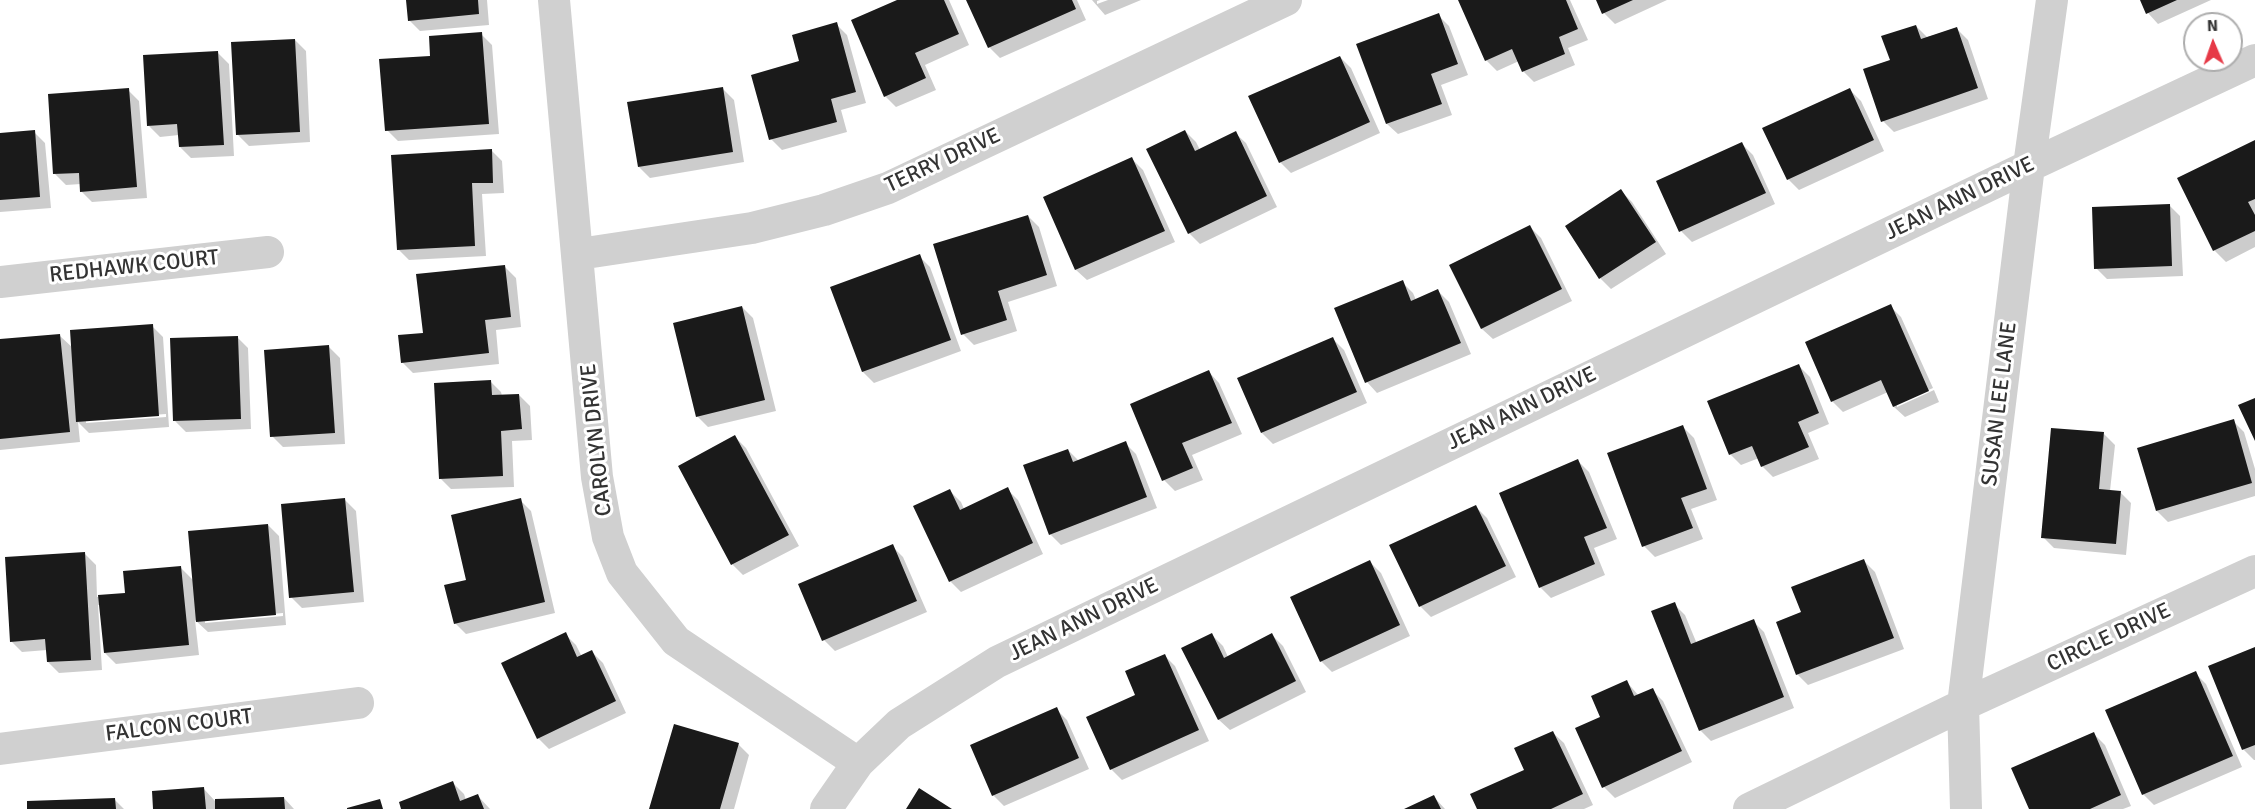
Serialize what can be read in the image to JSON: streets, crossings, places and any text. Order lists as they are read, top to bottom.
{
  "streets": {
    "street": [
      "TERRY DRIVE",
      "JEAN ANN DRIVE",
      "REDHAWK COURT",
      "SUSAN LEE LANE",
      "CAROLYN DRIVE",
      "CIRCLE DRIVE",
      "FALCON COURT"
    ]
  },
  "crossings": [
    ["TERRY DRIVE", "CAROLYN DRIVE"],
    ["JEAN ANN DRIVE", "SUSAN LEE LANE"],
    ["JEAN ANN DRIVE", "CAROLYN DRIVE"],
    ["SUSAN LEE LANE", "CIRCLE DRIVE"]
  ],
  "north": "top"
}
